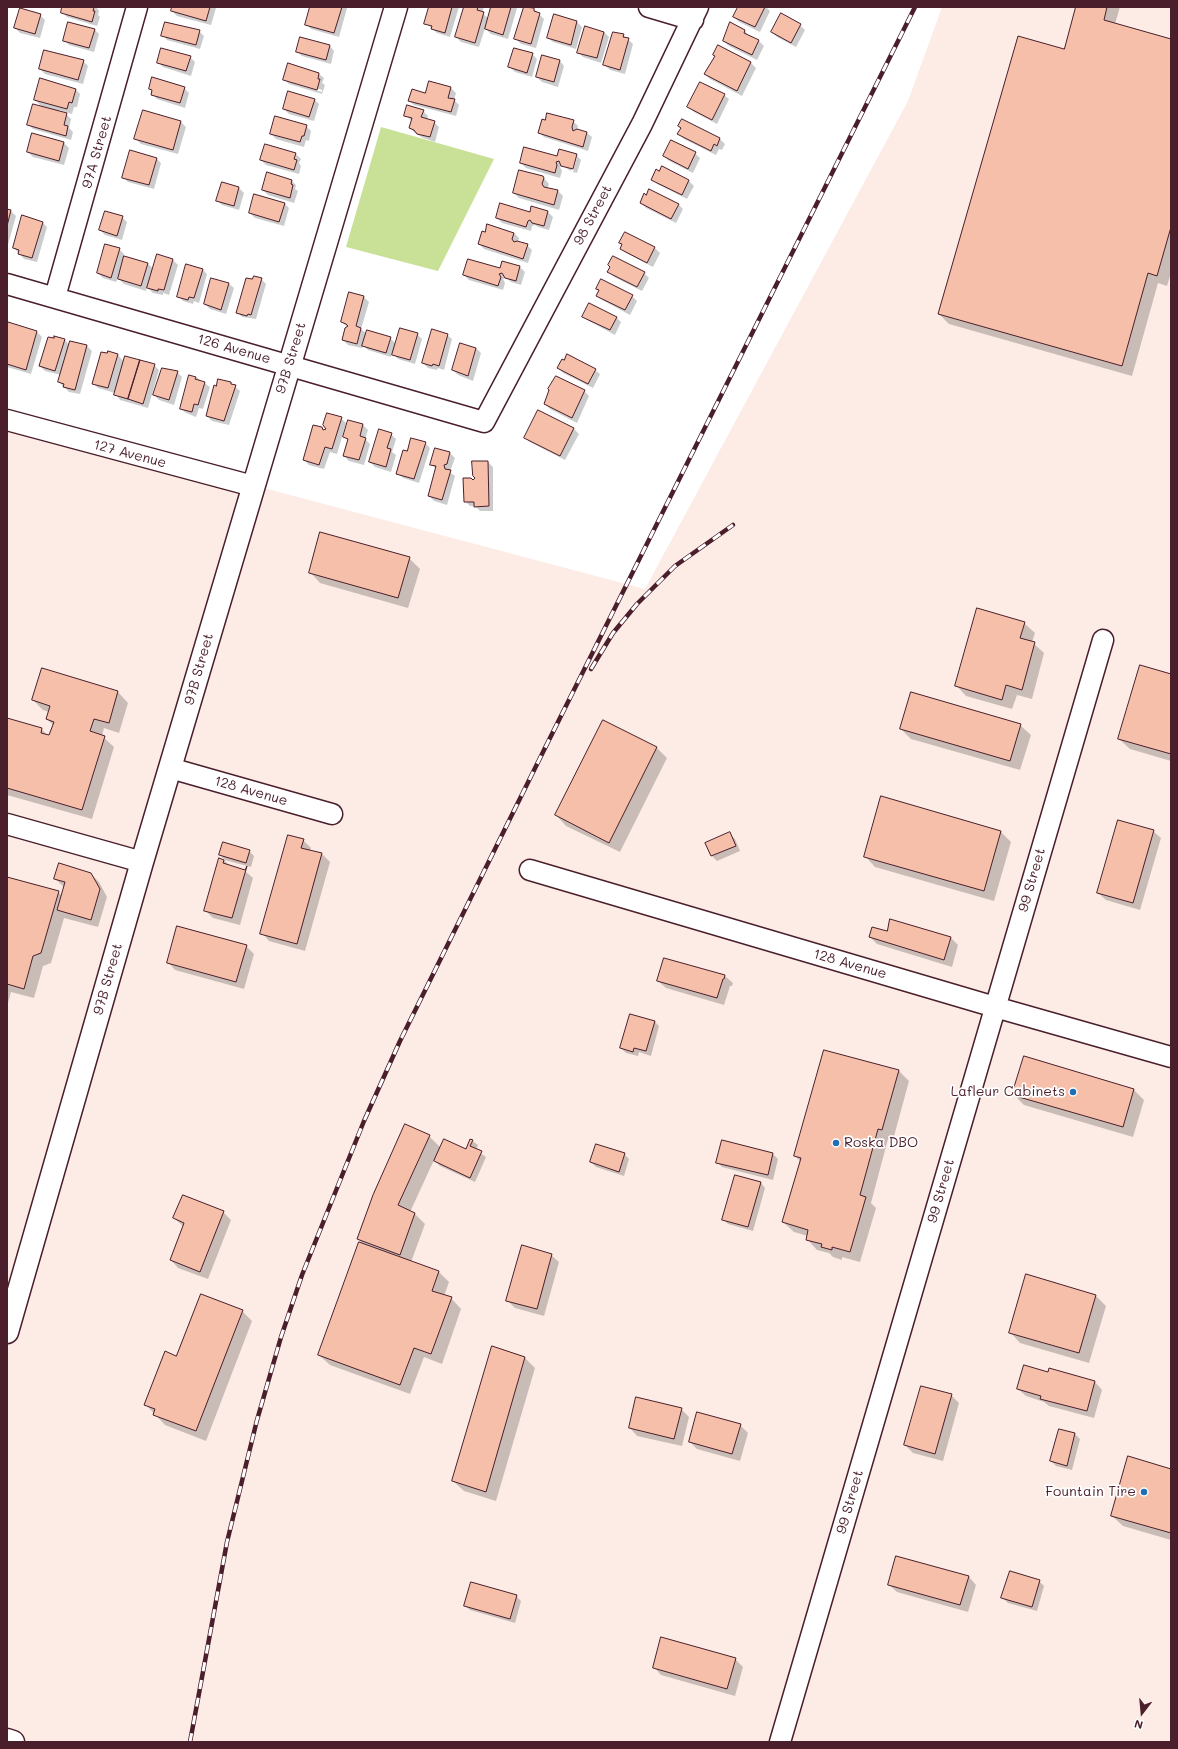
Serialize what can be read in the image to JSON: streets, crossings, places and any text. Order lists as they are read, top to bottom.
{
  "streets": {
    "street": [
      "97A Street",
      "98 Street",
      "126 Avenue",
      "97B Street",
      "127 Avenue",
      "128 Avenue",
      "99 Street"
    ]
  },
  "crossings": [
    ["97A Street", "126 Avenue"],
    ["98 Street", "126 Avenue"],
    ["126 Avenue", "97B Street"],
    ["97B Street", "127 Avenue"],
    ["97B Street", "128 Avenue"],
    ["128 Avenue", "99 Street"]
  ],
  "places": ["Lafleur Cabinets", "Roska DBO", "Fountain Tire"],
  "north": "bottom"
}
